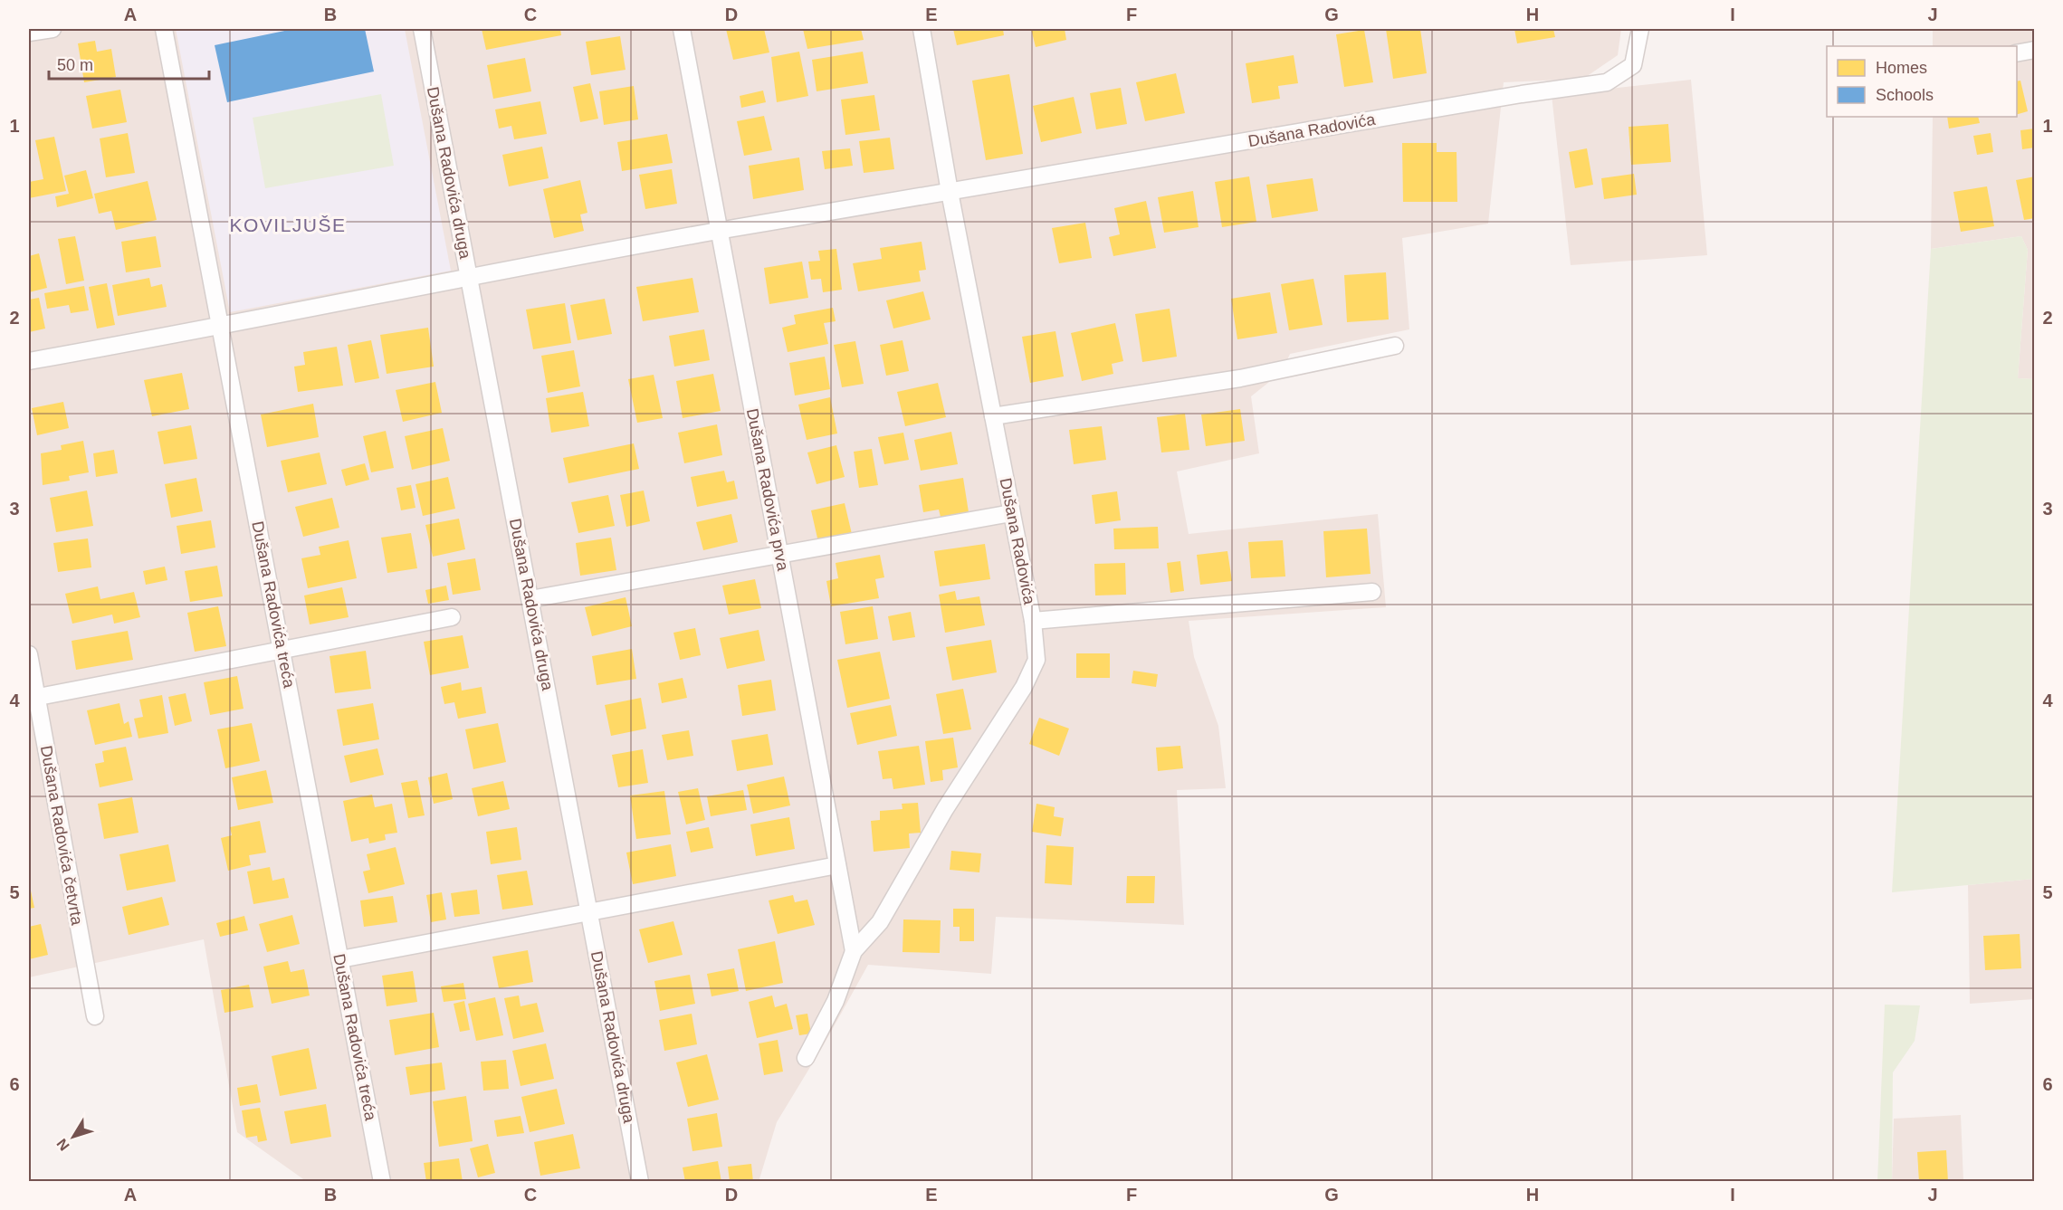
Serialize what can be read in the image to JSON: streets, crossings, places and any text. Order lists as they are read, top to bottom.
{
  "streets": {
    "street": [
      "Dušana Radovića",
      "Dušana Radovića druga",
      "Dušana Radovića prva",
      "Dušana Radovića treća",
      "Dušana Radovića četvrta"
    ]
  },
  "districts": ["KOVILJUŠE"],
  "legend": ["Homes", "Schools"],
  "scale_bar": "50 m",
  "north": "bottom left",
  "grid": {
    "columns": [
      "A",
      "B",
      "C",
      "D",
      "E",
      "F",
      "G",
      "H",
      "I",
      "J"
    ],
    "rows": [
      "1",
      "2",
      "3",
      "4",
      "5",
      "6"
    ]
  }
}
